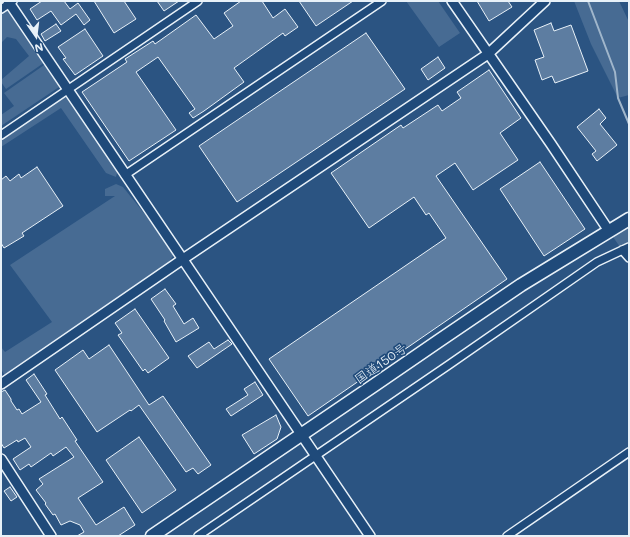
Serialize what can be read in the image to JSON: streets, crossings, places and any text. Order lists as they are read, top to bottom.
{
  "streets": {
    "highway": ["国道150号"]
  },
  "north": "bottom"
}
